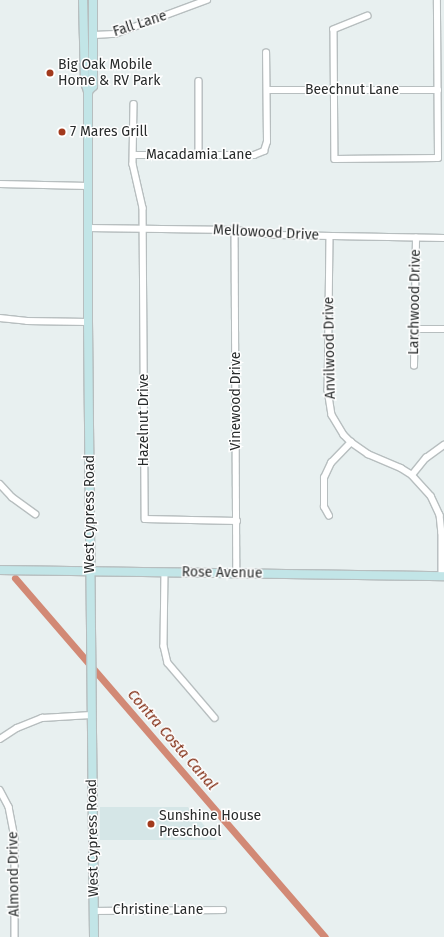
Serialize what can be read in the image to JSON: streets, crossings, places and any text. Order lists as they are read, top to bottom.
{
  "streets": {
    "street": [
      "Fall Lane",
      "Beechnut Lane",
      "Macadamia Lane",
      "Mellowood Drive",
      "Larchwood Drive",
      "Anvilwood Drive",
      "Vinewood Drive",
      "Hazelnut Drive",
      "West Cypress Road",
      "Rose Avenue",
      "Almond Drive",
      "Christine Lane"
    ]
  },
  "crossings": [
    ["Fall Lane", "West Cypress Road"],
    ["Beechnut Lane", "Macadamia Lane"],
    ["Mellowood Drive", "Larchwood Drive"],
    ["Mellowood Drive", "Anvilwood Drive"],
    ["Mellowood Drive", "Vinewood Drive"],
    ["Mellowood Drive", "Hazelnut Drive"],
    ["Mellowood Drive", "West Cypress Road"],
    ["Anvilwood Drive", "Rose Avenue"],
    ["Vinewood Drive", "Hazelnut Drive"],
    ["Vinewood Drive", "Rose Avenue"],
    ["West Cypress Road", "Rose Avenue"],
    ["West Cypress Road", "Christine Lane"]
  ],
  "water": ["Contra Costa Canal"],
  "places": ["Big Oak Mobile Home & RV Park", "7 Mares Grill", "Sunshine House Preschool"]
}
